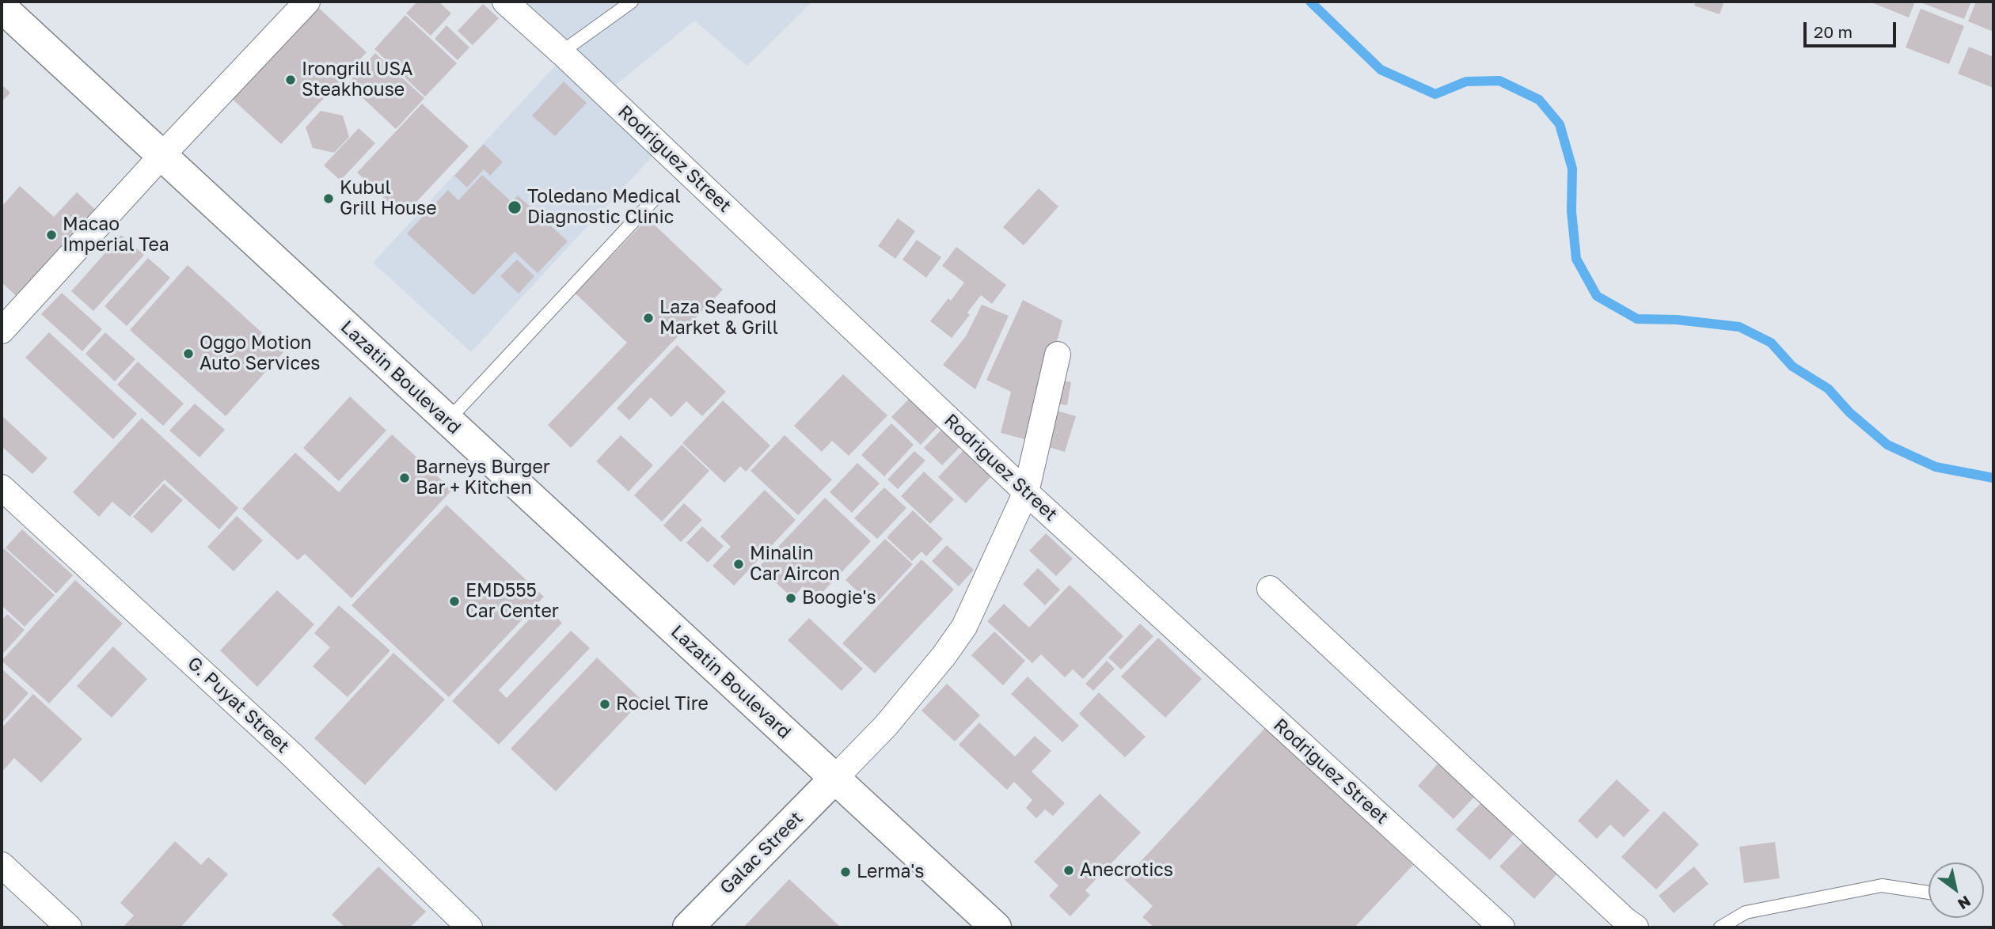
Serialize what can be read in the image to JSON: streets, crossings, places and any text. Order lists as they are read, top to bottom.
{
  "streets": {
    "main road": ["Lazatin Boulevard", "Galac Street"],
    "street": ["Rodriguez Street", "G. Puyat Street"]
  },
  "crossings": [
    ["Lazatin Boulevard", "Galac Street"]
  ],
  "places": [
    "Irongrill USA Steakhouse",
    "Kubul Grill House",
    "Toledano Medical Diagnostic Clinic",
    "Macao Imperial Tea",
    "Laza Seafood Market & Grill",
    "Oggo Motion Auto Services",
    "Barneys Burger Bar + Kitchen",
    "Minalin Car Aircon",
    "Boogie's",
    "EMD555 Car Center",
    "Rociel Tire",
    "Anecrotics",
    "Lerma's"
  ],
  "scale_bar": "20 m",
  "north": "bottom right"
}
